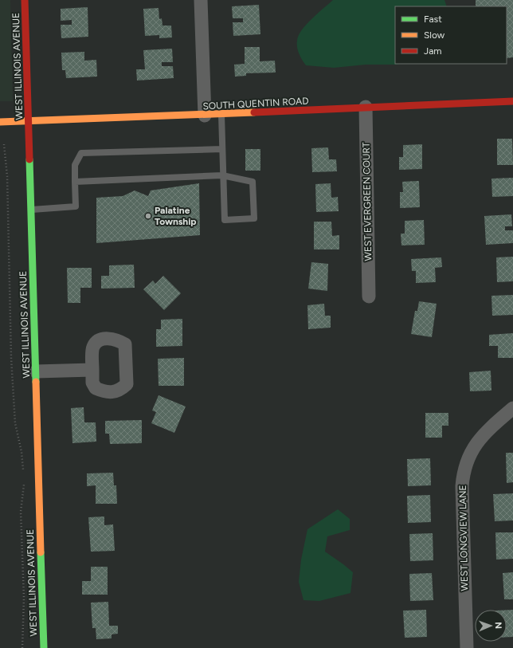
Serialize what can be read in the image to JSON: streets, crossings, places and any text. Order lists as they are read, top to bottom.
{
  "streets": {
    "main road": ["WEST ILLINOIS AVENUE", "SOUTH QUENTIN ROAD"],
    "street": ["WEST EVERGREEN COURT", "WEST LONGVIEW LANE"]
  },
  "crossings": [
    ["WEST ILLINOIS AVENUE", "SOUTH QUENTIN ROAD"],
    ["SOUTH QUENTIN ROAD", "WEST EVERGREEN COURT"]
  ],
  "places": ["Palatine Township"],
  "legend": ["Fast", "Slow", "Jam"],
  "north": "right"
}
